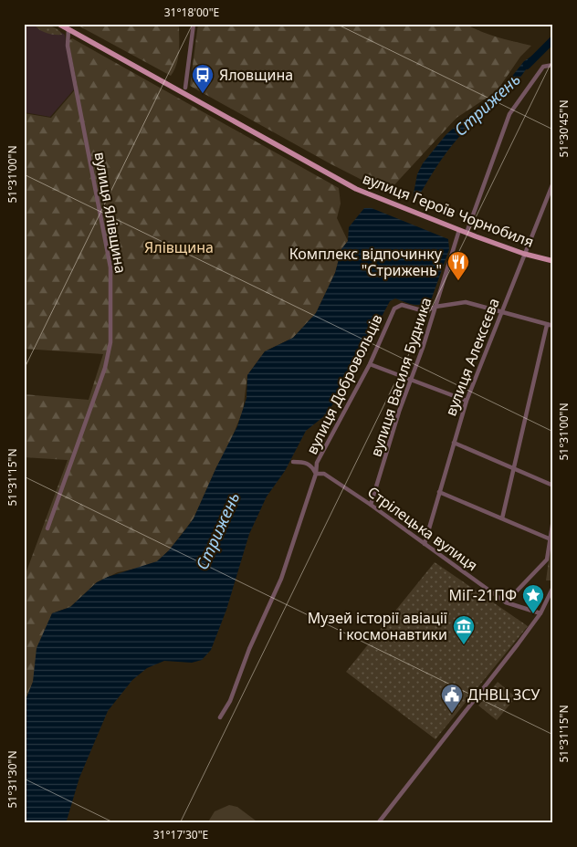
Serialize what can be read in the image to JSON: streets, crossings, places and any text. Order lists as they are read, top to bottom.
{
  "streets": {
    "main road": ["вулиця Героїв Чорнобиля"],
    "street": [
      "вулиця Ялівщина",
      "вулиця Алексєєва",
      "вулиця Василя Будника",
      "вулиця Добровольців",
      "Стрілецька вулиця"
    ]
  },
  "crossings": [
    ["вулиця Героїв Чорнобиля", "вулиця Ялівщина"],
    ["вулиця Героїв Чорнобиля", "вулиця Алексєєва"],
    ["вулиця Героїв Чорнобиля", "вулиця Василя Будника"],
    ["вулиця Алексєєва", "вулиця Добровольців"],
    ["вулиця Алексєєва", "Стрілецька вулиця"],
    ["вулиця Василя Будника", "вулиця Добровольців"],
    ["вулиця Василя Будника", "Стрілецька вулиця"],
    ["вулиця Добровольців", "Стрілецька вулиця"]
  ],
  "water": ["Стрижень"],
  "parks": ["Ялівщина"],
  "places": {
    "bus stop": ["Яловщина"],
    "restaurant": ["Комплекс відпочинку \"Стрижень\""],
    "place": ["МіГ-21ПФ"],
    "museum": ["Музей історії авіації і космонавтики"],
    "public building": ["ДНВЦ ЗСУ"]
  },
  "coordinates": [
    "31°18'00\"E",
    "51°30'45\"N",
    "51°31'00\"N",
    "51°31'15\"N",
    "51°31'30\"N",
    "31°17'30\"E"
  ]
}
